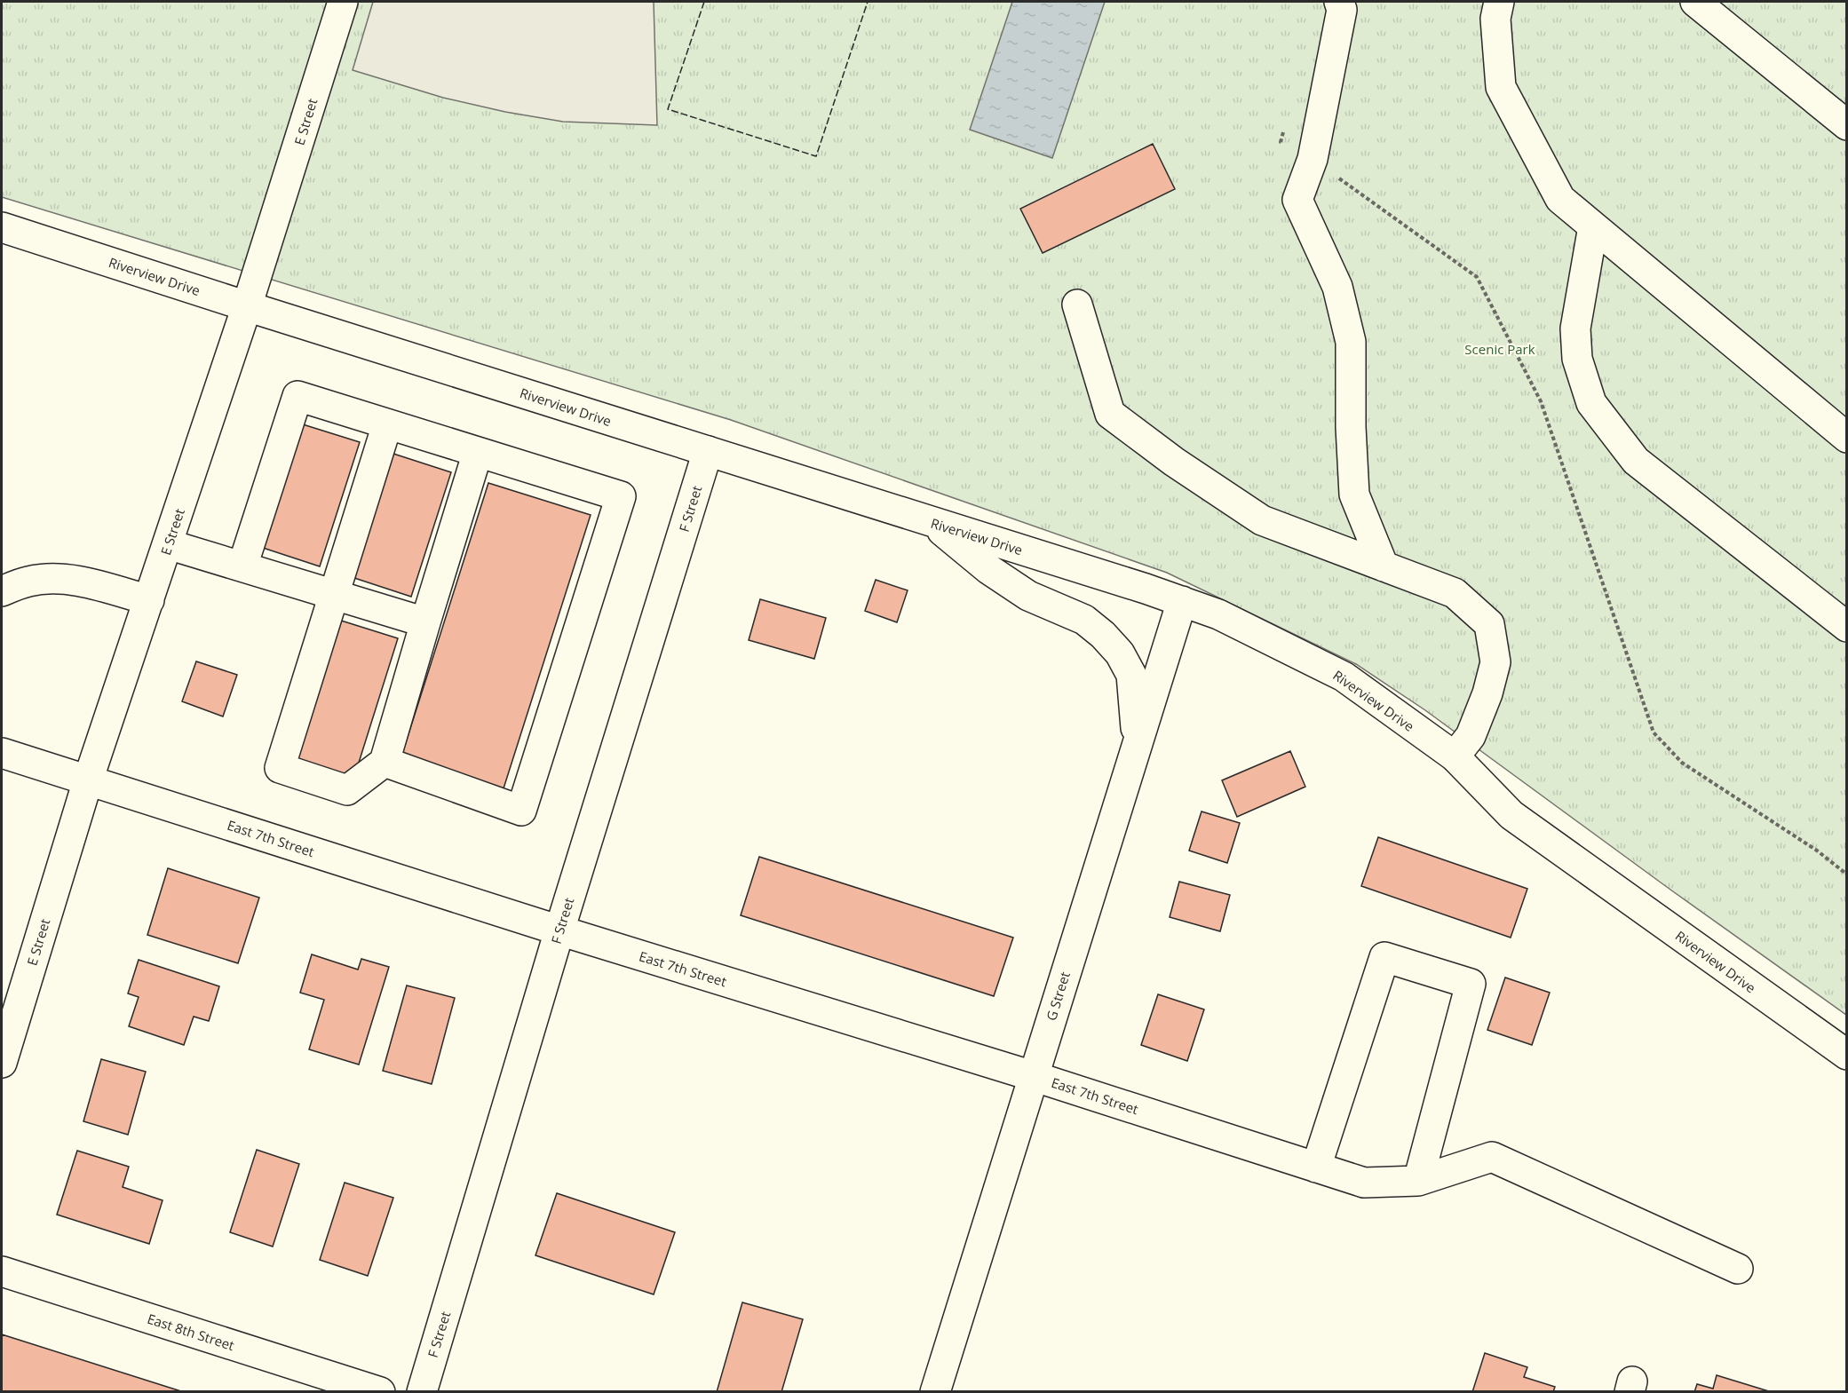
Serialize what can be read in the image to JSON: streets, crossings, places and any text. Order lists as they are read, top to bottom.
{
  "streets": {
    "street": [
      "E Street",
      "Riverview Drive",
      "F Street",
      "East 7th Street",
      "G Street",
      "East 8th Street"
    ]
  },
  "crossings": [
    ["E Street", "Riverview Drive"],
    ["E Street", "East 7th Street"],
    ["Riverview Drive", "F Street"],
    ["Riverview Drive", "G Street"],
    ["F Street", "East 7th Street"],
    ["East 7th Street", "G Street"]
  ],
  "parks": ["Scenic Park"]
}
